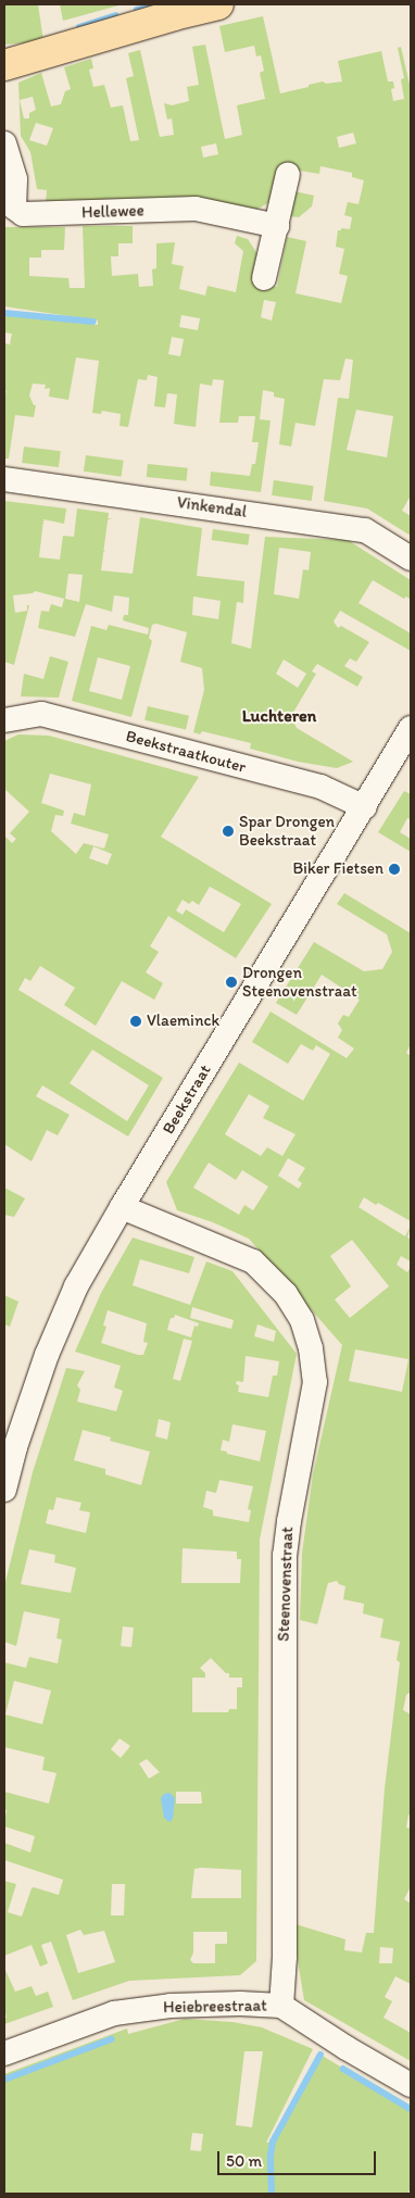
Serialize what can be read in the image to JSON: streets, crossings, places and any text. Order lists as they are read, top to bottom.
{
  "streets": {
    "street": [
      "Hellewee",
      "Vinkendal",
      "Beekstraatkouter",
      "Beekstraat",
      "Steenovenstraat",
      "Heiebreestraat"
    ]
  },
  "crossings": [
    ["Beekstraatkouter", "Beekstraat"],
    ["Beekstraat", "Steenovenstraat"],
    ["Steenovenstraat", "Heiebreestraat"]
  ],
  "districts": ["Luchteren"],
  "places": [
    "Spar Drongen Beekstraat",
    "Biker Fietsen",
    "Drongen Steenovenstraat",
    "Vlaeminck"
  ],
  "scale_bar": "50 m"
}
